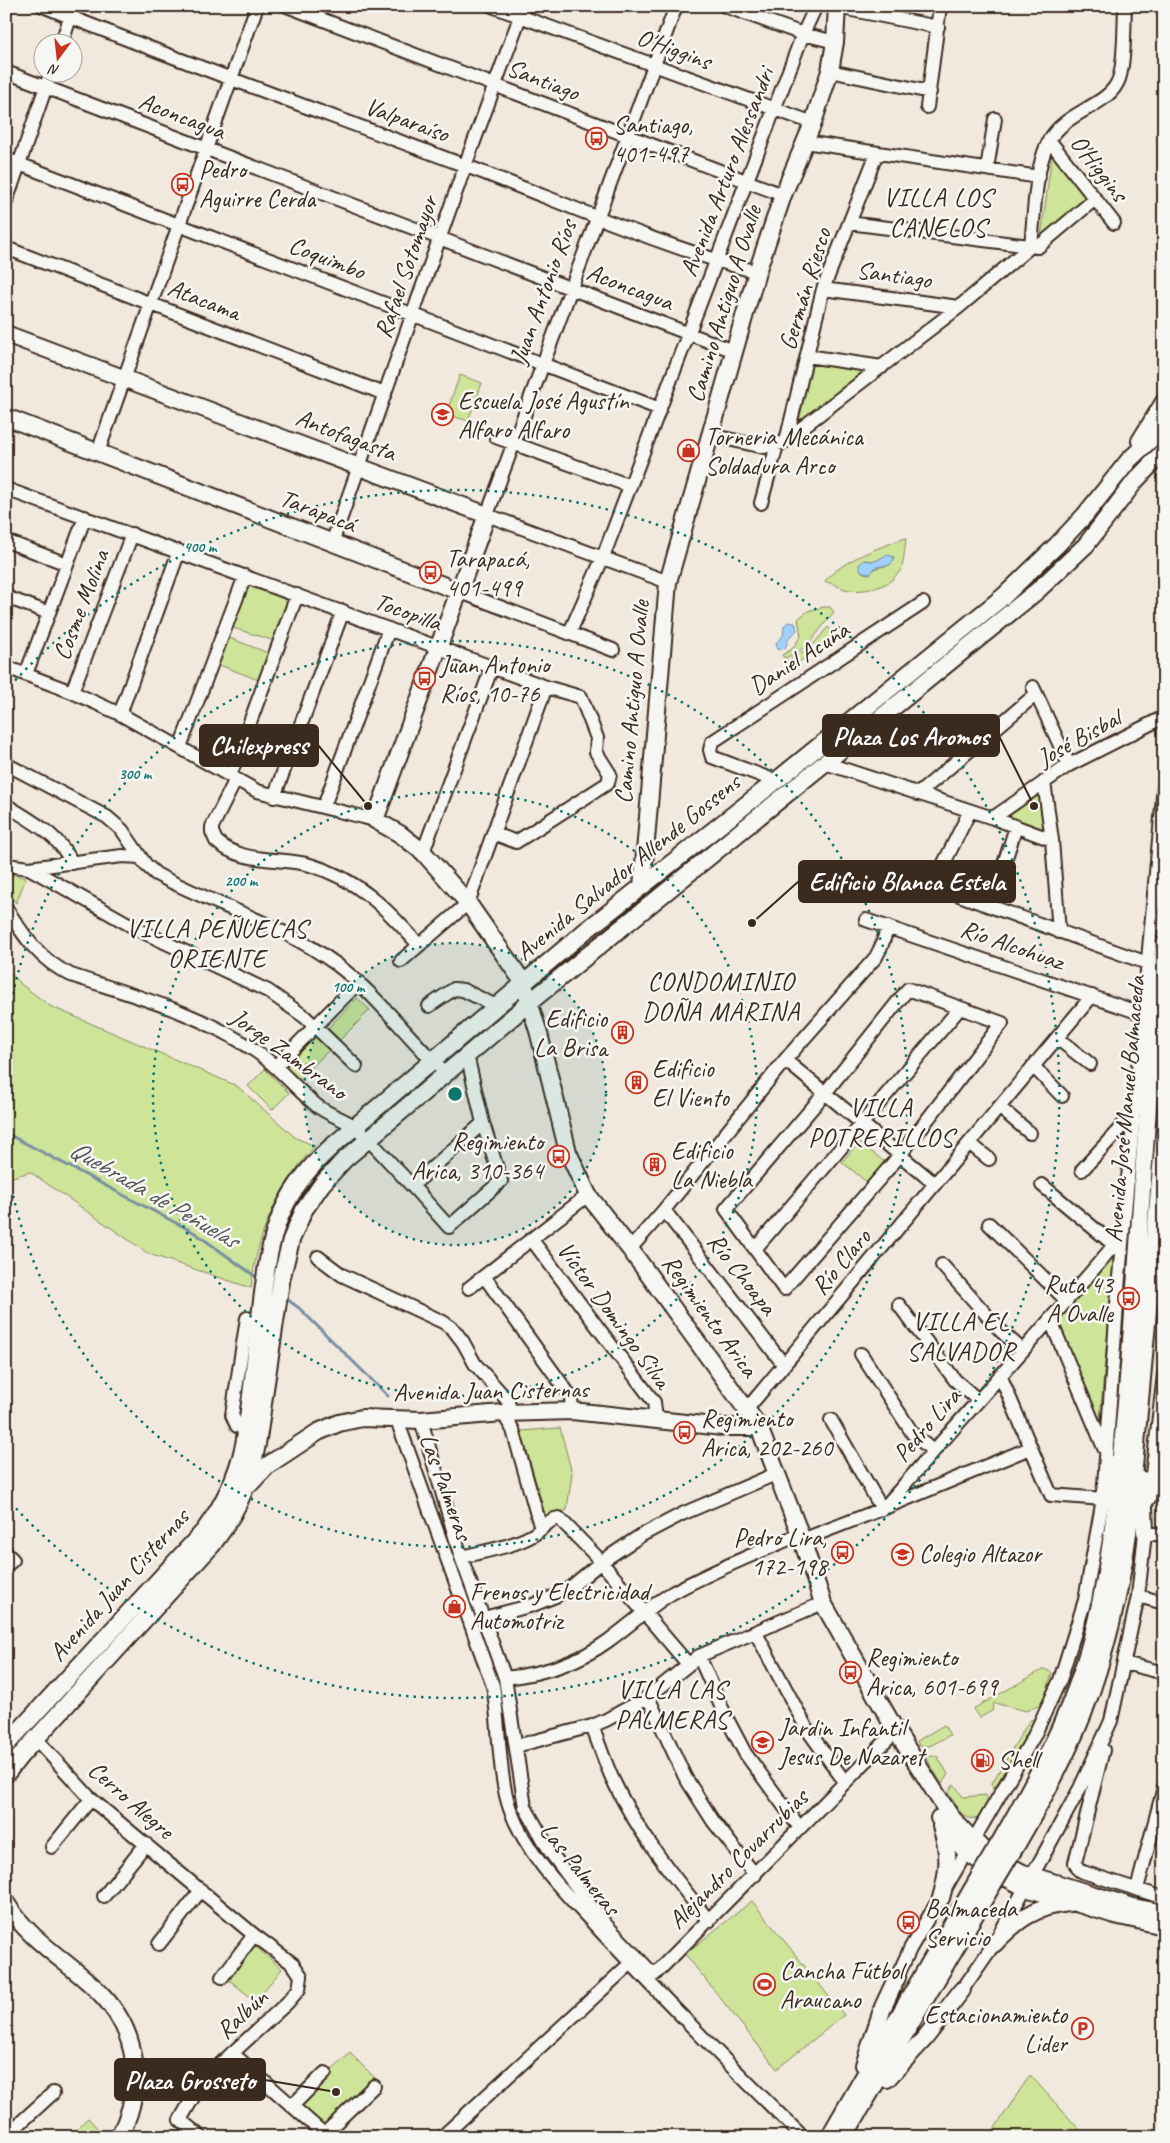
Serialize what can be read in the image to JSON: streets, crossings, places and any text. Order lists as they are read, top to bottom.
{
  "streets": {
    "main road": [
      "Juan Antonio Ríos",
      "Camino Antiguo A Ovalle",
      "Antofagasta",
      "Tarapacá",
      "Avenida Salvador Allende Gossens",
      "Avenida José Manuel Balmaceda",
      "Regimiento Arica",
      "Avenida Juan Cisternas"
    ],
    "street": [
      "O'Higgins",
      "Santiago",
      "Aconcagua",
      "Valparaíso",
      "Avenida Arturo Alessandri",
      "Coquimbo",
      "Rafael Sotomayor",
      "Germán Riesco",
      "Atacama",
      "Cosme Molina",
      "Tocopilla",
      "Daniel Acuña",
      "José Bisbal",
      "Río Alcohuaz",
      "Jorge Zambrano",
      "Río Claro",
      "Río Choapa",
      "Víctor Domingo Silva",
      "Pedro Lira",
      "Las Palmeras",
      "Cerro Alegre",
      "Alejandro Covarrubias",
      "Ralbún"
    ]
  },
  "crossings": [
    ["O'Higgins", "Avenida Arturo Alessandri"],
    ["O'Higgins", "Rafael Sotomayor"],
    ["O'Higgins", "Juan Antonio Ríos"],
    ["O'Higgins", "Camino Antiguo A Ovalle"],
    ["Santiago", "Avenida Arturo Alessandri"],
    ["Santiago", "Rafael Sotomayor"],
    ["Santiago", "Germán Riesco"],
    ["Santiago", "Juan Antonio Ríos"],
    ["Santiago", "Camino Antiguo A Ovalle"],
    ["Aconcagua", "Avenida Arturo Alessandri"],
    ["Aconcagua", "Rafael Sotomayor"],
    ["Aconcagua", "Juan Antonio Ríos"],
    ["Aconcagua", "Camino Antiguo A Ovalle"],
    ["Valparaíso", "Avenida Arturo Alessandri"],
    ["Valparaíso", "Rafael Sotomayor"],
    ["Valparaíso", "Juan Antonio Ríos"],
    ["Valparaíso", "Camino Antiguo A Ovalle"],
    ["Avenida Arturo Alessandri", "Coquimbo"],
    ["Avenida Arturo Alessandri", "Antofagasta"],
    ["Avenida Arturo Alessandri", "Tarapacá"],
    ["Coquimbo", "Rafael Sotomayor"],
    ["Coquimbo", "Juan Antonio Ríos"],
    ["Rafael Sotomayor", "Atacama"],
    ["Rafael Sotomayor", "Antofagasta"],
    ["Rafael Sotomayor", "Tarapacá"],
    ["Juan Antonio Ríos", "Antofagasta"],
    ["Juan Antonio Ríos", "Tarapacá"],
    ["Juan Antonio Ríos", "Tocopilla"],
    ["Juan Antonio Ríos", "Regimiento Arica"],
    ["Camino Antiguo A Ovalle", "Antofagasta"],
    ["Camino Antiguo A Ovalle", "Avenida Salvador Allende Gossens"],
    ["Cosme Molina", "Tocopilla"],
    ["Daniel Acuña", "Avenida Salvador Allende Gossens"],
    ["Avenida Salvador Allende Gossens", "Jorge Zambrano"],
    ["Avenida Salvador Allende Gossens", "Regimiento Arica"],
    ["Avenida Salvador Allende Gossens", "Avenida Juan Cisternas"],
    ["Río Alcohuaz", "Río Claro"],
    ["Río Claro", "Río Choapa"],
    ["Río Claro", "Regimiento Arica"],
    ["Víctor Domingo Silva", "Avenida Juan Cisternas"],
    ["Regimiento Arica", "Avenida Juan Cisternas"],
    ["Regimiento Arica", "Pedro Lira"],
    ["Regimiento Arica", "Alejandro Covarrubias"],
    ["Avenida Juan Cisternas", "Las Palmeras"],
    ["Avenida Juan Cisternas", "Cerro Alegre"],
    ["Pedro Lira", "Las Palmeras"],
    ["Las Palmeras", "Alejandro Covarrubias"],
    ["Cerro Alegre", "Ralbún"]
  ],
  "districts": [
    "VILLA LOS CANELOS",
    "VILLA PEÑUELAS ORIENTE",
    "CONDOMINIO DOÑA MARINA",
    "VILLA POTRERILLOS",
    "VILLA EL SALVADOR",
    "VILLA LAS PALMERAS"
  ],
  "water": ["Quebrada de Peñuelas"],
  "places": {
    "bus stop": [
      "Santiago, 401-497",
      "Pedro Aguirre Cerda",
      "Tarapacá, 401-499",
      "Juan Antonio Ríos, 10-76",
      "Regimiento Arica, 310-364",
      "Ruta 43 A Ovalle",
      "Regimiento Arica, 202-260",
      "Pedro Lira, 172-198",
      "Regimiento Arica, 601-699",
      "Balmaceda Servicio"
    ],
    "school or university": ["Escuela José Agustín Alfaro Alfaro", "Colegio Altazor", "Jardin Infantil Jesus De Nazaret"],
    "shop": ["Torneria Mecánica Soldadura Arco", "Frenos y Electricidad Automotriz"],
    "other": [
      "Chilexpress",
      "Plaza Los Aromos",
      "Edificio Blanca Estela",
      "Plaza Grosseto"
    ],
    "building": ["Edificio La Brisa", "Edificio El Viento", "Edificio La Niebla"],
    "fuel station": ["Shell"],
    "sports": ["Cancha Fútbol Araucano"],
    "parking": ["Estacionamiento Lider"]
  },
  "north": "bottom",
  "rings": [
    "400 m",
    "300 m",
    "200 m",
    "100 m"
  ]
}
